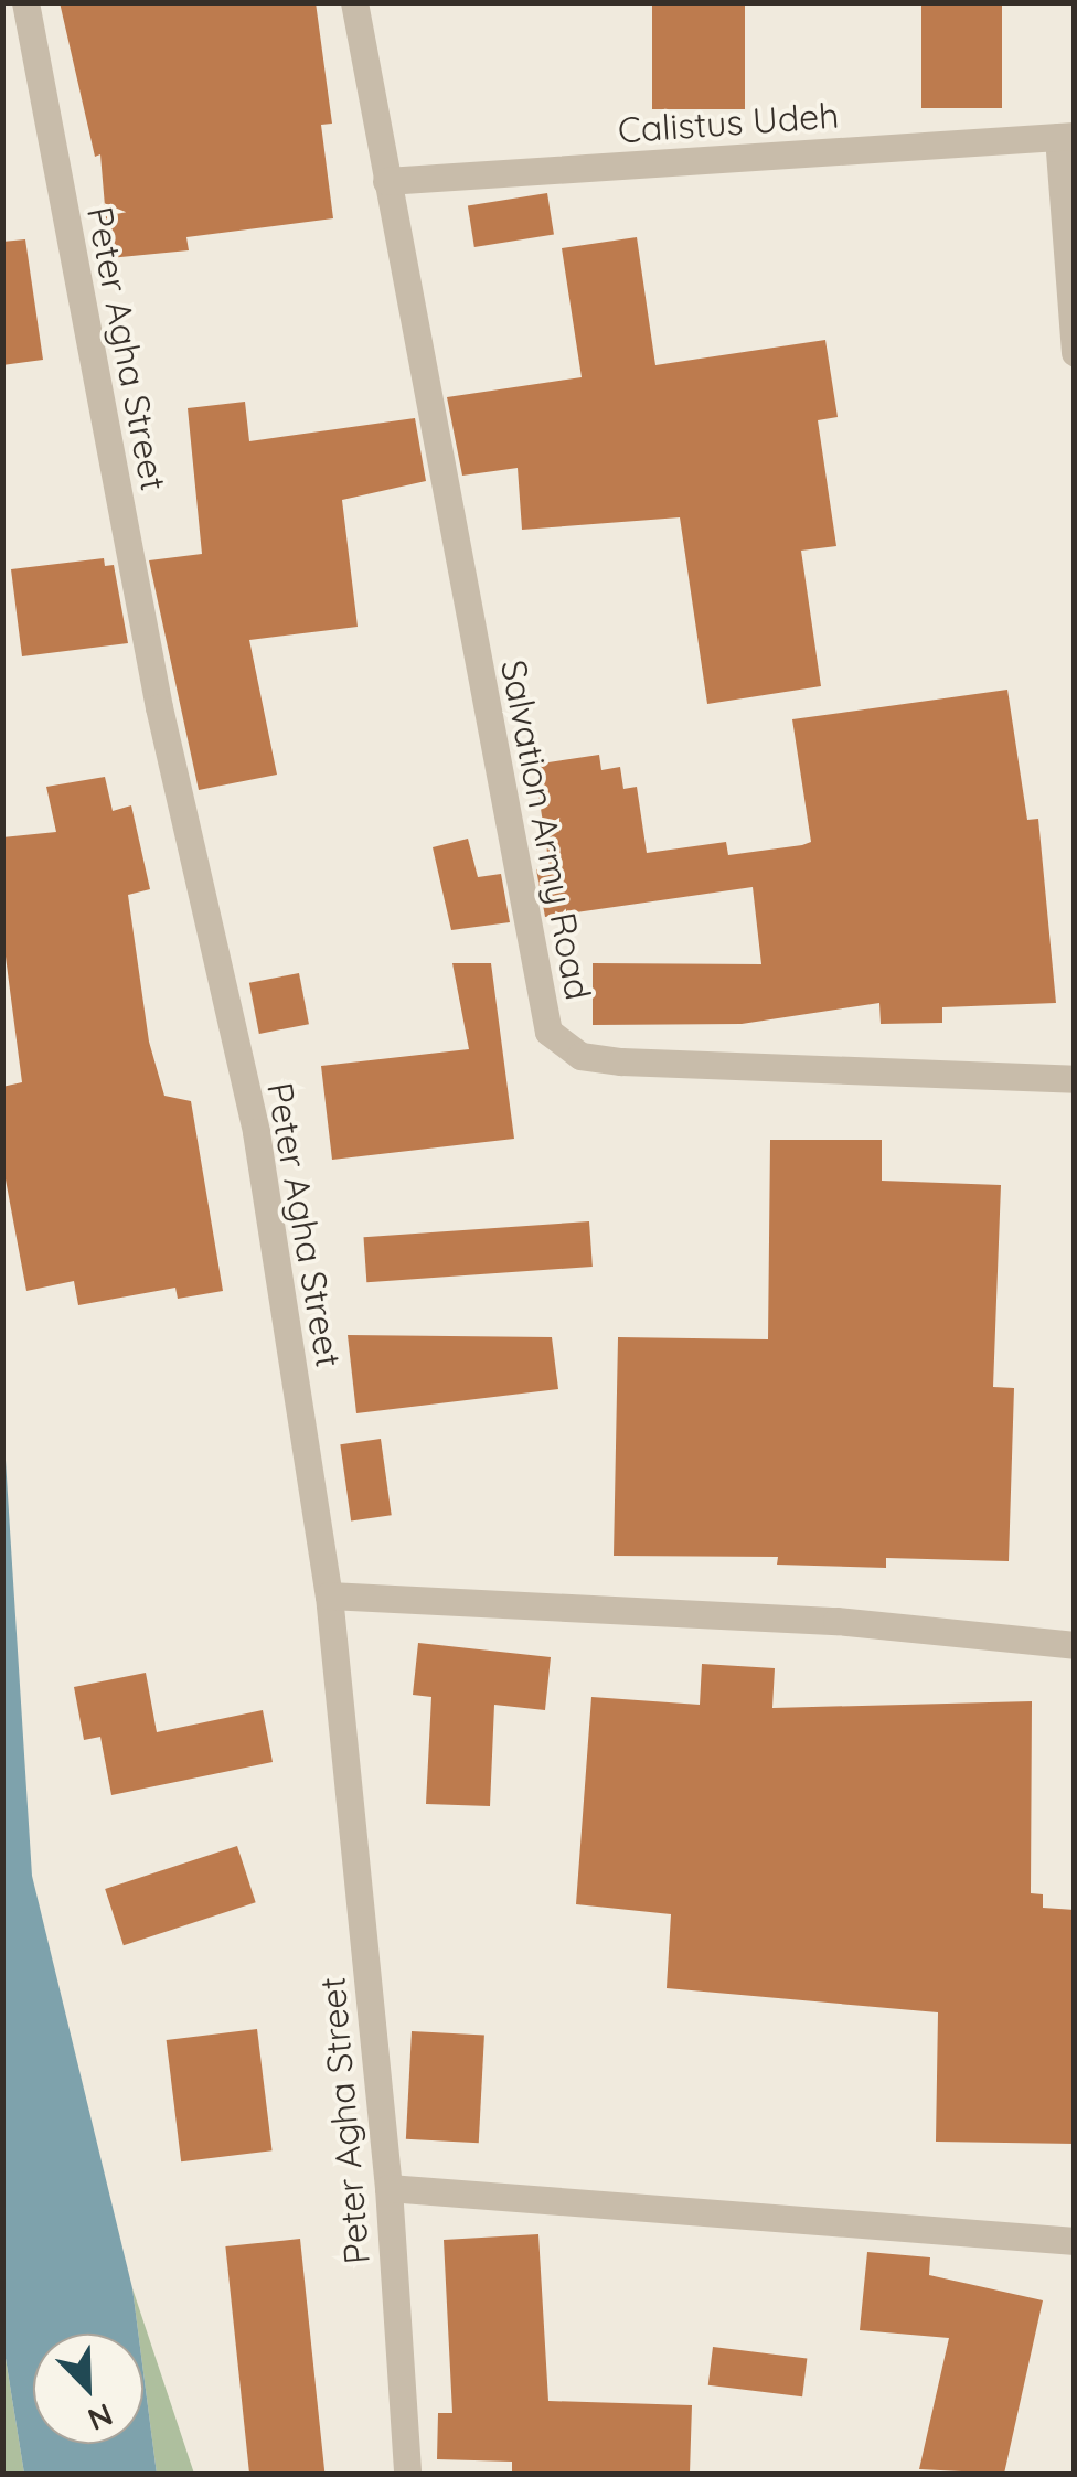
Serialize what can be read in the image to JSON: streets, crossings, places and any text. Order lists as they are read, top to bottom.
{
  "streets": {
    "street": ["Calistus Udeh", "Peter Agha Street", "Salvation Army Road"]
  },
  "crossings": [
    ["Calistus Udeh", "Salvation Army Road"]
  ],
  "north": "bottom right"
}
